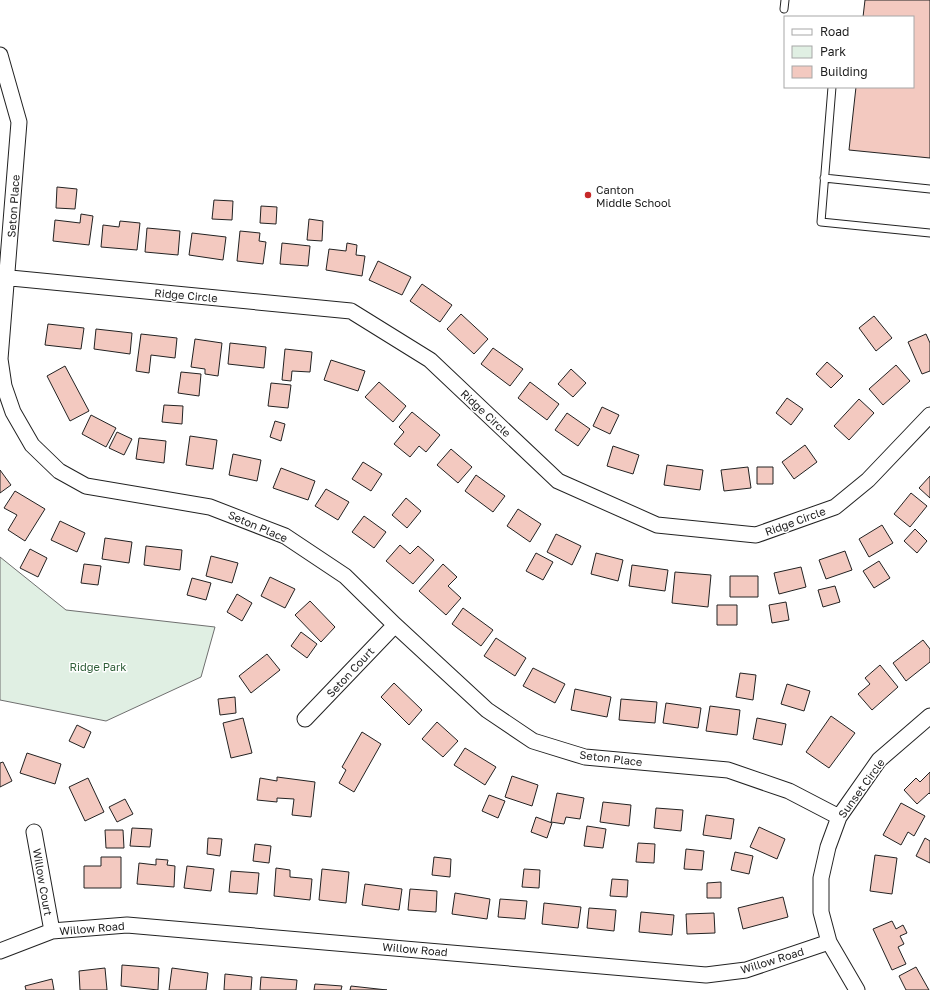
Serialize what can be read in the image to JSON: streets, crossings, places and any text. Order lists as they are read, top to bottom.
{
  "streets": {
    "street": [
      "Seton Place",
      "Ridge Circle",
      "Seton Court",
      "Sunset Circle",
      "Willow Court",
      "Willow Road"
    ]
  },
  "crossings": [
    ["Seton Place", "Ridge Circle"],
    ["Seton Place", "Seton Court"],
    ["Seton Place", "Sunset Circle"],
    ["Sunset Circle", "Willow Road"],
    ["Willow Court", "Willow Road"]
  ],
  "parks": ["Ridge Park"],
  "places": ["Canton Middle School"],
  "legend": ["Road", "Park", "Building"]
}
